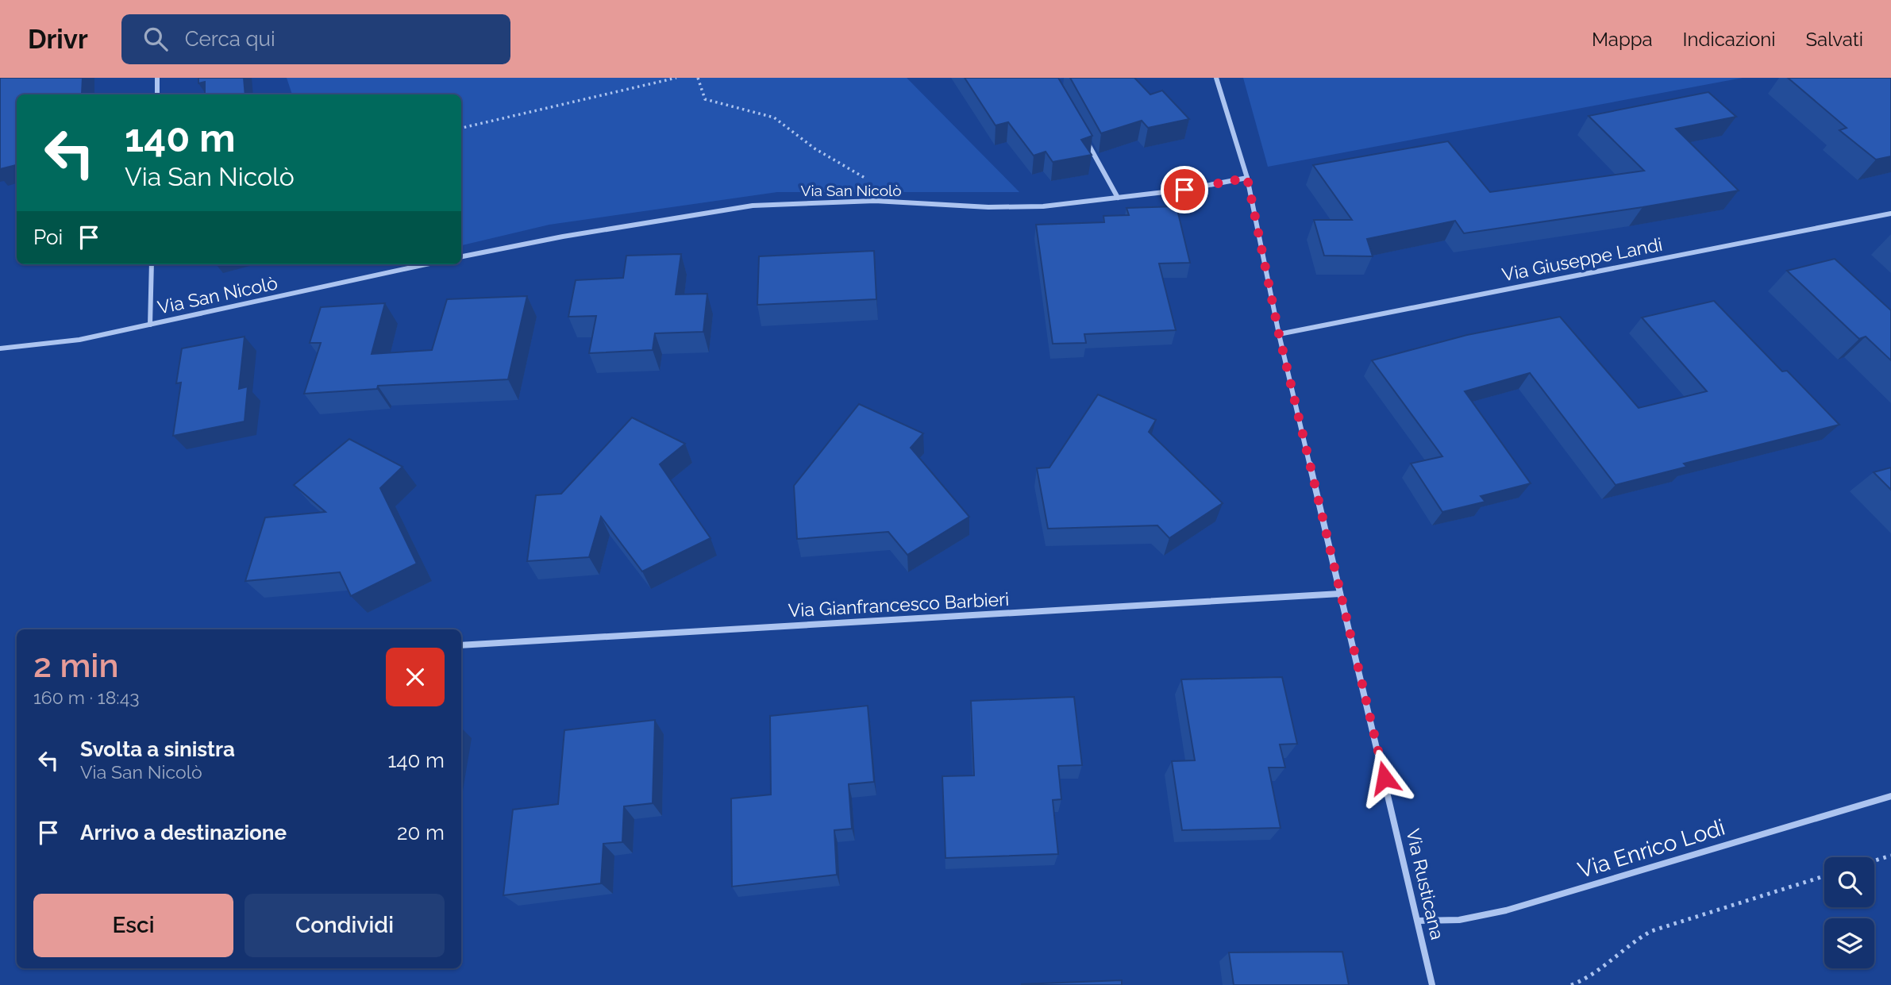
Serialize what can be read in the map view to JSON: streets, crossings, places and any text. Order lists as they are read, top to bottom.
{
  "streets": {
    "street": [
      "Via San Nicolò",
      "Via Giuseppe Landi",
      "Via Gianfrancesco Barbieri",
      "Via Enrico Lodi",
      "Via Rusticana"
    ]
  },
  "crossings": [
    ["Via San Nicolò", "Via Rusticana"],
    ["Via Giuseppe Landi", "Via Rusticana"],
    ["Via Gianfrancesco Barbieri", "Via Rusticana"],
    ["Via Enrico Lodi", "Via Rusticana"]
  ],
  "page": {
    "header": "Drivr",
    "search": "Cerca qui",
    "nav": ["Mappa", "Indicazioni", "Salvati"],
    "turn": ["140 m", "Via San Nicolò"],
    "then": "Poi",
    "heading": ["2 min", "160 m · 18:43"],
    "list": [
      {
        "name": "Svolta a sinistra",
        "note": "Via San Nicolò",
        "value": "140 m"
      },
      {
        "name": "Arrivo a destinazione",
        "value": "20 m"
      }
    ],
    "buttons": ["Esci", "Condividi"]
  }
}
